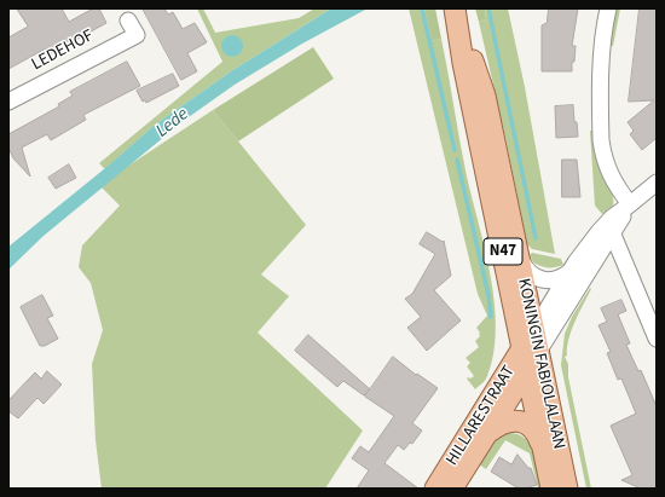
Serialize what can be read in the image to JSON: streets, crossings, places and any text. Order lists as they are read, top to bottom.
{
  "streets": {
    "main road": ["N47", "KONINGIN FABIOLALAAN", "HILLARESTRAAT"],
    "street": ["LEDEHOF"]
  },
  "crossings": [
    ["KONINGIN FABIOLALAAN", "HILLARESTRAAT"]
  ],
  "water": ["Lede"]
}
